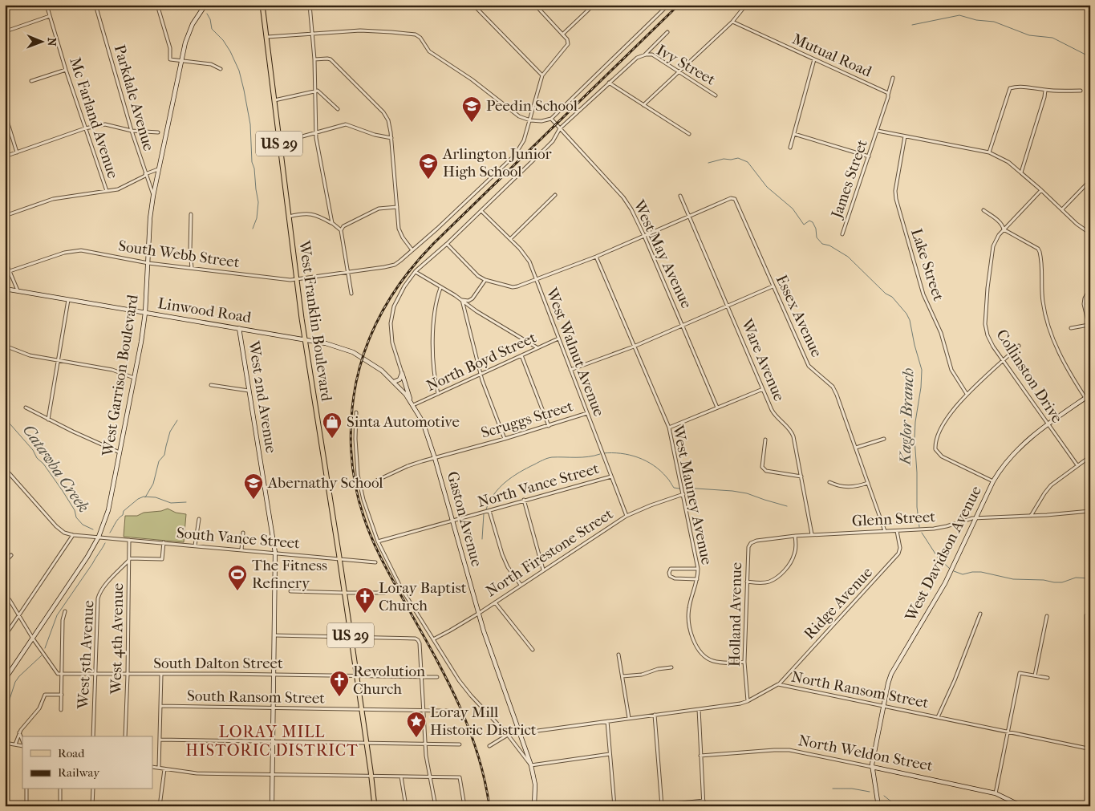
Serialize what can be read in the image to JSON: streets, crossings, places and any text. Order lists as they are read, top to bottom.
{
  "streets": {
    "main road": [
      "US 29",
      "Linwood Road",
      "West Franklin Boulevard",
      "West Garrison Boulevard",
      "West 2nd Avenue",
      "Gaston Avenue",
      "West Davidson Avenue",
      "North Weldon Street"
    ],
    "street": [
      "Mutual Road",
      "Ivy Street",
      "Parkdale Avenue",
      "Mc Farland Avenue",
      "James Street",
      "South Webb Street",
      "West May Avenue",
      "Lake Street",
      "Essex Avenue",
      "West Walnut Avenue",
      "Ware Avenue",
      "North Boyd Street",
      "Collinston Drive",
      "Scruggs Street",
      "North Vance Street",
      "West Mauney Avenue",
      "Glenn Street",
      "South Vance Street",
      "North Firestone Street",
      "Ridge Avenue",
      "Holland Avenue",
      "West 4th Avenue",
      "West 5th Avenue",
      "South Dalton Street",
      "North Ransom Street",
      "South Ransom Street"
    ]
  },
  "crossings": [
    ["Parkdale Avenue", "West Garrison Boulevard"],
    ["South Webb Street", "West Franklin Boulevard"],
    ["South Webb Street", "West Garrison Boulevard"],
    ["Linwood Road", "West Franklin Boulevard"],
    ["Linwood Road", "West Garrison Boulevard"],
    ["Linwood Road", "West 2nd Avenue"],
    ["Linwood Road", "Gaston Avenue"],
    ["Essex Avenue", "Ware Avenue"],
    ["Essex Avenue", "Glenn Street"],
    ["West Franklin Boulevard", "Gaston Avenue"],
    ["West Franklin Boulevard", "South Vance Street"],
    ["West Franklin Boulevard", "South Dalton Street"],
    ["West Franklin Boulevard", "South Ransom Street"],
    ["West Walnut Avenue", "North Boyd Street"],
    ["West Walnut Avenue", "Scruggs Street"],
    ["West Walnut Avenue", "North Vance Street"],
    ["West Walnut Avenue", "North Firestone Street"],
    ["Ware Avenue", "Glenn Street"],
    ["North Boyd Street", "Gaston Avenue"],
    ["West Garrison Boulevard", "South Vance Street"],
    ["Collinston Drive", "West Davidson Avenue"],
    ["West 2nd Avenue", "South Vance Street"],
    ["West 2nd Avenue", "South Dalton Street"],
    ["West 2nd Avenue", "South Ransom Street"],
    ["Scruggs Street", "Gaston Avenue"],
    ["North Vance Street", "Gaston Avenue"],
    ["West Mauney Avenue", "North Firestone Street"],
    ["West Mauney Avenue", "Holland Avenue"],
    ["Gaston Avenue", "North Firestone Street"],
    ["Gaston Avenue", "North Ransom Street"],
    ["Glenn Street", "West Davidson Avenue"],
    ["Glenn Street", "Ridge Avenue"],
    ["Glenn Street", "Holland Avenue"],
    ["South Vance Street", "West 4th Avenue"],
    ["West Davidson Avenue", "North Ransom Street"],
    ["West Davidson Avenue", "North Weldon Street"],
    ["Ridge Avenue", "North Ransom Street"],
    ["Holland Avenue", "North Ransom Street"],
    ["West 4th Avenue", "West 5th Avenue"],
    ["West 4th Avenue", "South Dalton Street"],
    ["West 5th Avenue", "South Dalton Street"]
  ],
  "districts": ["LORAY MILL HISTORIC DISTRICT"],
  "water": ["Kaglor Branch", "Catawba Creek"],
  "places": {
    "school or university": ["Peedin School", "Arlington Junior High School", "Abernathy School"],
    "shop": ["Sinta Automotive"],
    "sports": ["The Fitness Refinery"],
    "church": ["Loray Baptist Church", "Revolution Church"],
    "place": ["Loray Mill Historic District"]
  },
  "legend": ["Road", "Railway"],
  "north": "right"
}
